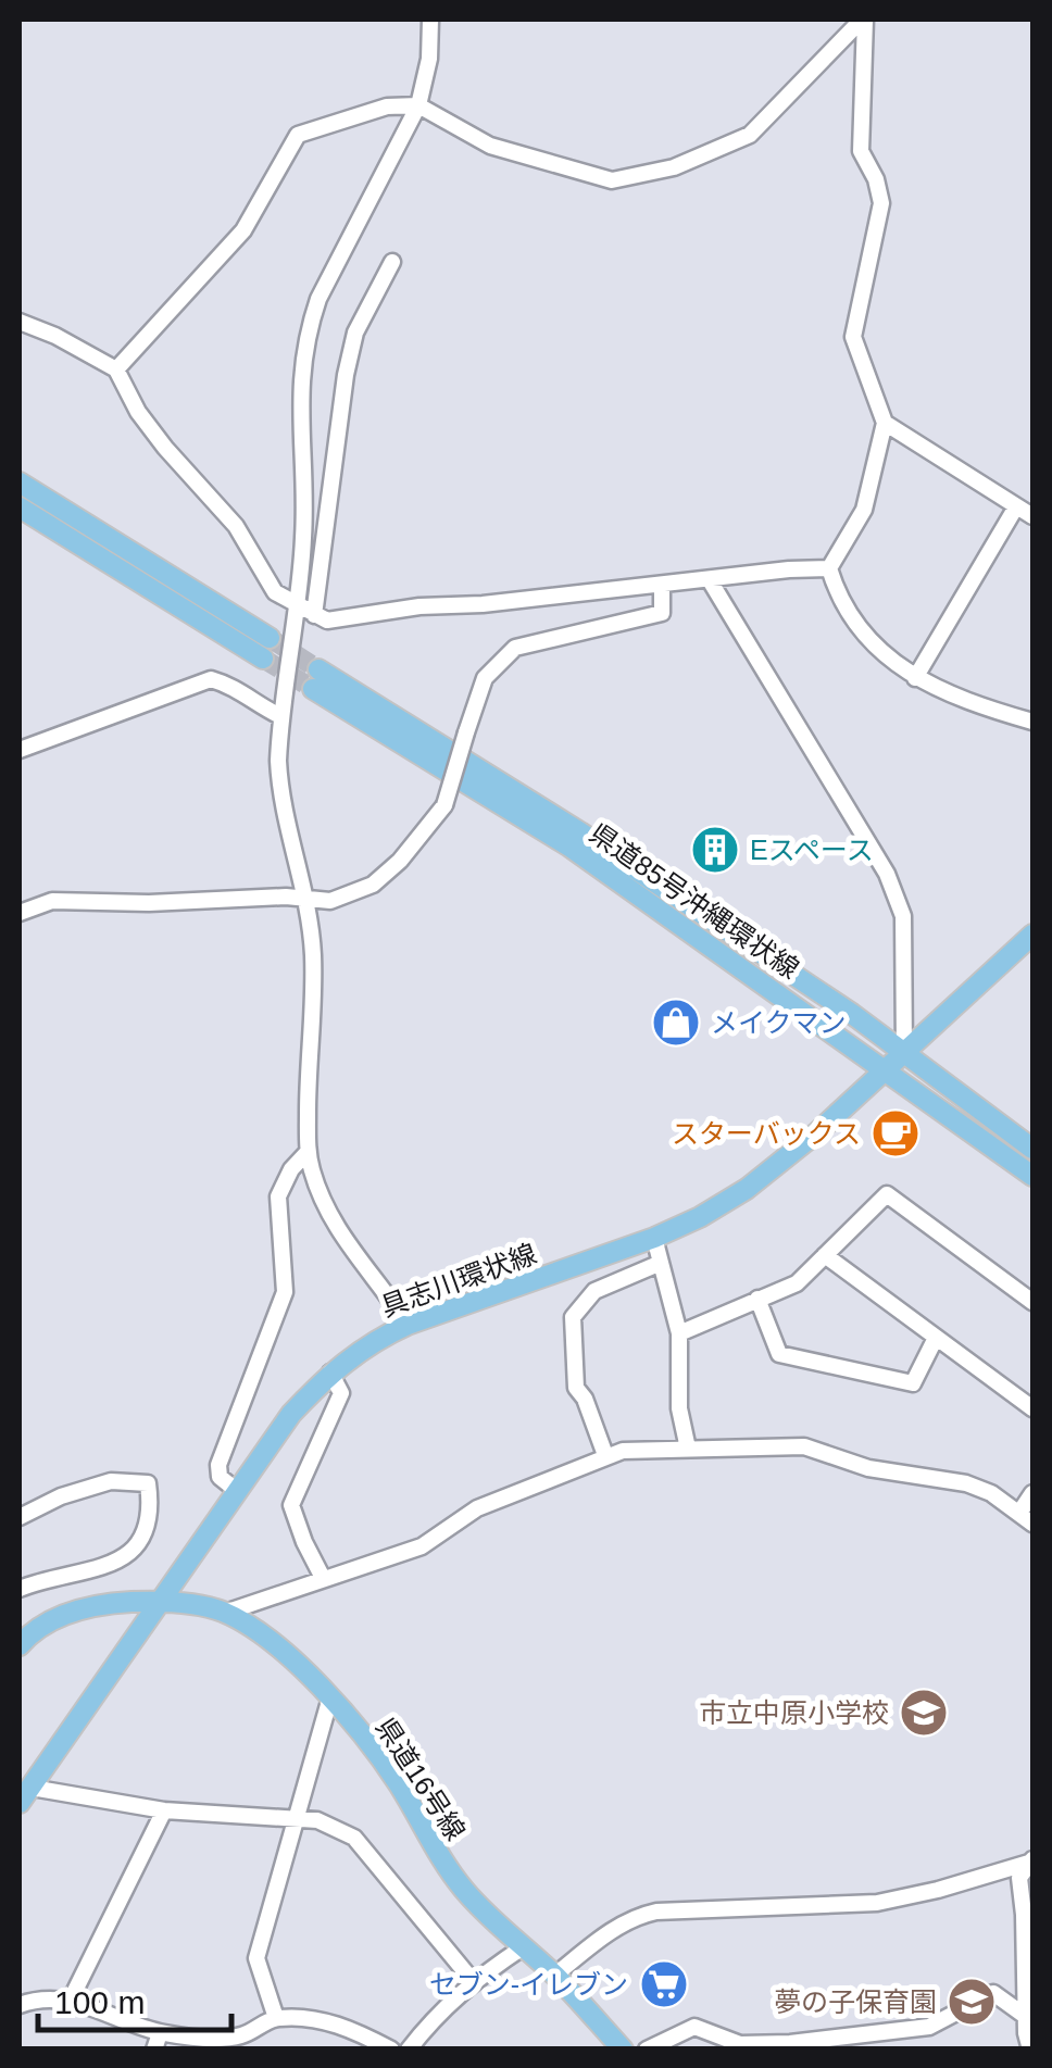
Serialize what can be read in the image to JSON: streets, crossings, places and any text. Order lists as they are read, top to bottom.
{
  "streets": {
    "main road": ["県道85号沖縄環状線", "具志川環状線", "県道16号線"]
  },
  "crossings": [
    ["県道85号沖縄環状線", "具志川環状線"],
    ["具志川環状線", "県道16号線"]
  ],
  "places": {
    "building": ["Eスペース"],
    "shop": ["メイクマン"],
    "cafe": ["スターバックス"],
    "school or university": ["市立中原小学校", "夢の子保育園"],
    "supermarket": ["セブン-イレブン"]
  },
  "scale_bar": "100 m"
}
